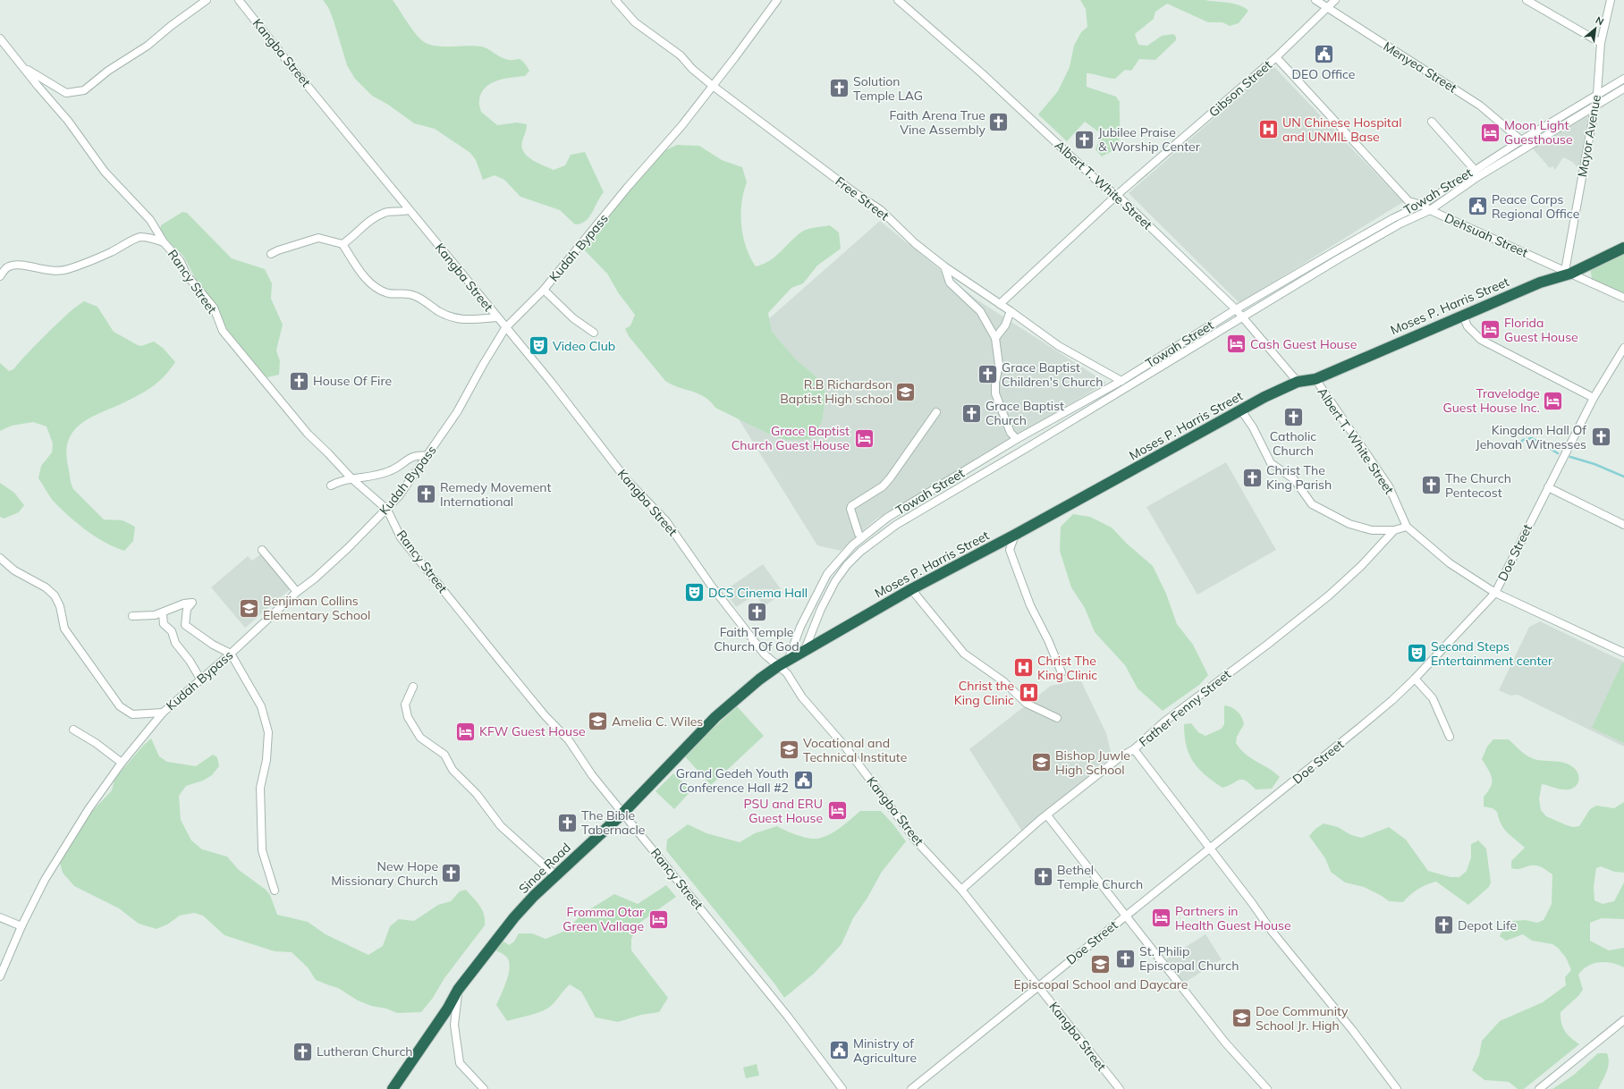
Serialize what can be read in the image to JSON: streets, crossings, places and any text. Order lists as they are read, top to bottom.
{
  "streets": {
    "highway": ["Moses P. Harris Street", "Sinoe Road"],
    "street": [
      "Kangba Street",
      "Menyea Street",
      "Gibson Street",
      "Mayor Avenue",
      "Albert T. White Street",
      "Towah Street",
      "Free Street",
      "Dehsuah Street",
      "Kudah Bypass",
      "Rancy Street",
      "Doe Street",
      "Father Fenny Street"
    ]
  },
  "crossings": [
    ["Kangba Street", "Kudah Bypass"],
    ["Kangba Street", "Moses P. Harris Street"],
    ["Kangba Street", "Doe Street"],
    ["Kangba Street", "Father Fenny Street"],
    ["Kangba Street", "Sinoe Road"],
    ["Menyea Street", "Gibson Street"],
    ["Menyea Street", "Towah Street"],
    ["Gibson Street", "Albert T. White Street"],
    ["Gibson Street", "Free Street"],
    ["Gibson Street", "Dehsuah Street"],
    ["Mayor Avenue", "Towah Street"],
    ["Mayor Avenue", "Dehsuah Street"],
    ["Mayor Avenue", "Moses P. Harris Street"],
    ["Albert T. White Street", "Towah Street"],
    ["Albert T. White Street", "Moses P. Harris Street"],
    ["Albert T. White Street", "Doe Street"],
    ["Albert T. White Street", "Father Fenny Street"],
    ["Towah Street", "Free Street"],
    ["Towah Street", "Dehsuah Street"],
    ["Towah Street", "Moses P. Harris Street"],
    ["Free Street", "Kudah Bypass"],
    ["Dehsuah Street", "Moses P. Harris Street"],
    ["Kudah Bypass", "Rancy Street"],
    ["Rancy Street", "Sinoe Road"],
    ["Moses P. Harris Street", "Sinoe Road"]
  ],
  "places": {
    "public building": [
      "DEO Office",
      "Peace Corps Regional Office",
      "Grand Gedeh Youth Conference Hall #2",
      "Ministry of Agriculture"
    ],
    "church": [
      "Solution Temple LAG",
      "Faith Arena True Vine Assembly",
      "Jubilee Praise & Worship Center",
      "Grace Baptist Children's Church",
      "House Of Fire",
      "Grace Baptist Church",
      "Catholic Church",
      "Kingdom Hall Of Jehovah Witnesses",
      "Christ The King Parish",
      "The Church Pentecost",
      "Remedy Movement International",
      "Faith Temple Church Of God",
      "The Bible Tabernacle",
      "New Hope Missionary Church",
      "Bethel Temple Church",
      "Depot Life",
      "St. Philip Episcopal Church",
      "Lutheran Church"
    ],
    "hospital": ["UN Chinese Hospital and UNMIL Base", "Christ The King Clinic", "Christ the King Clinic"],
    "hotel": [
      "Moon Light Guesthouse",
      "Florida Guest House",
      "Cash Guest House",
      "Travelodge Guest House Inc.",
      "Grace Baptist Church Guest House",
      "KFW Guest House",
      "PSU and ERU Guest House",
      "Partners in Health Guest House",
      "Fromma Otar Green Vallage"
    ],
    "theatre": ["Video Club", "DCS Cinema Hall", "Second Steps Entertainment center"],
    "school or university": [
      "R.B Richardson Baptist High school",
      "Benjiman Collins Elementary School",
      "Amelia C. Wiles",
      "Vocational and Technical Institute",
      "Bishop Juwle High School",
      "Episcopal School and Daycare",
      "Doe Community School Jr. High"
    ]
  },
  "north": "top right"
}
